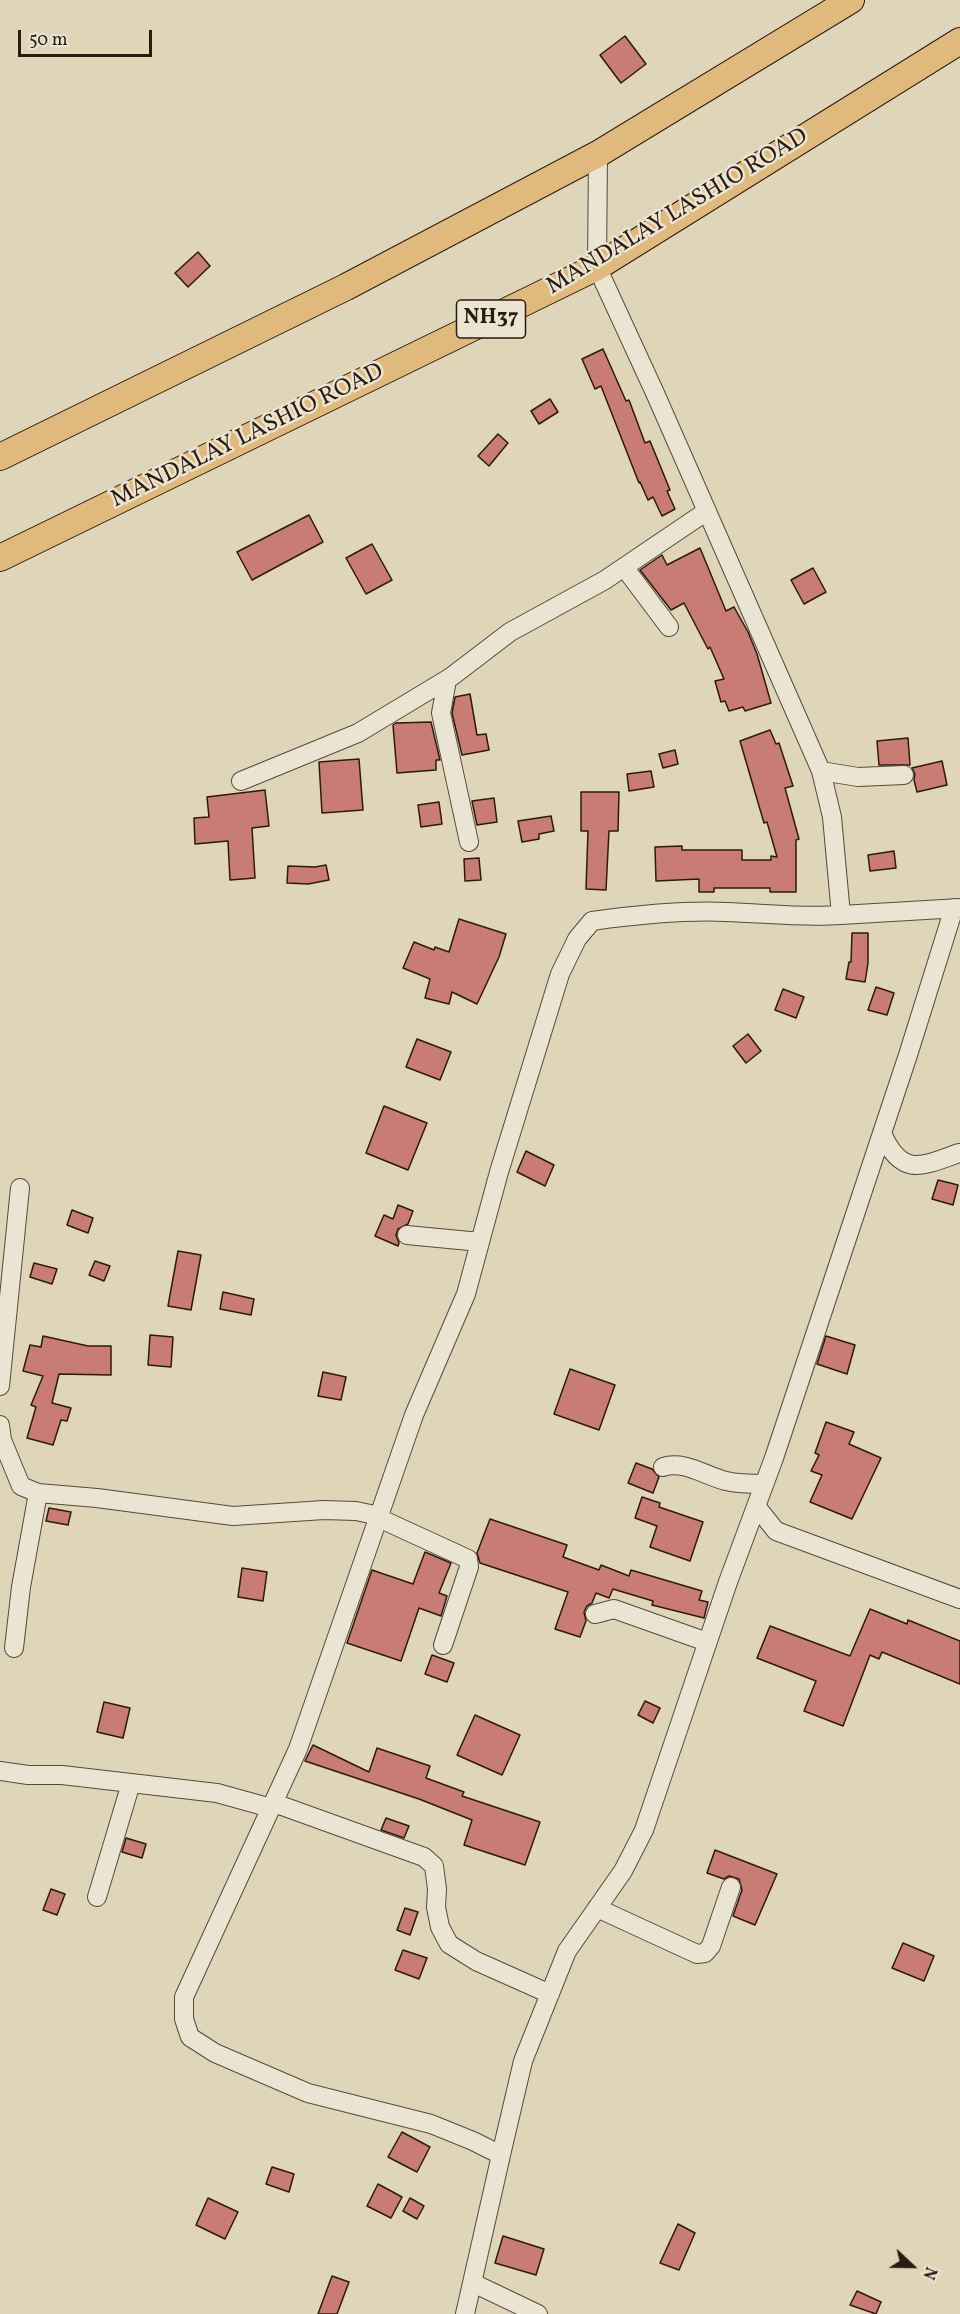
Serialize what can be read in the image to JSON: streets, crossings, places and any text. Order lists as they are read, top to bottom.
{
  "streets": {
    "highway": ["MANDALAY LASHIO ROAD", "NH37"]
  },
  "scale_bar": "50 m",
  "north": "right"
}
